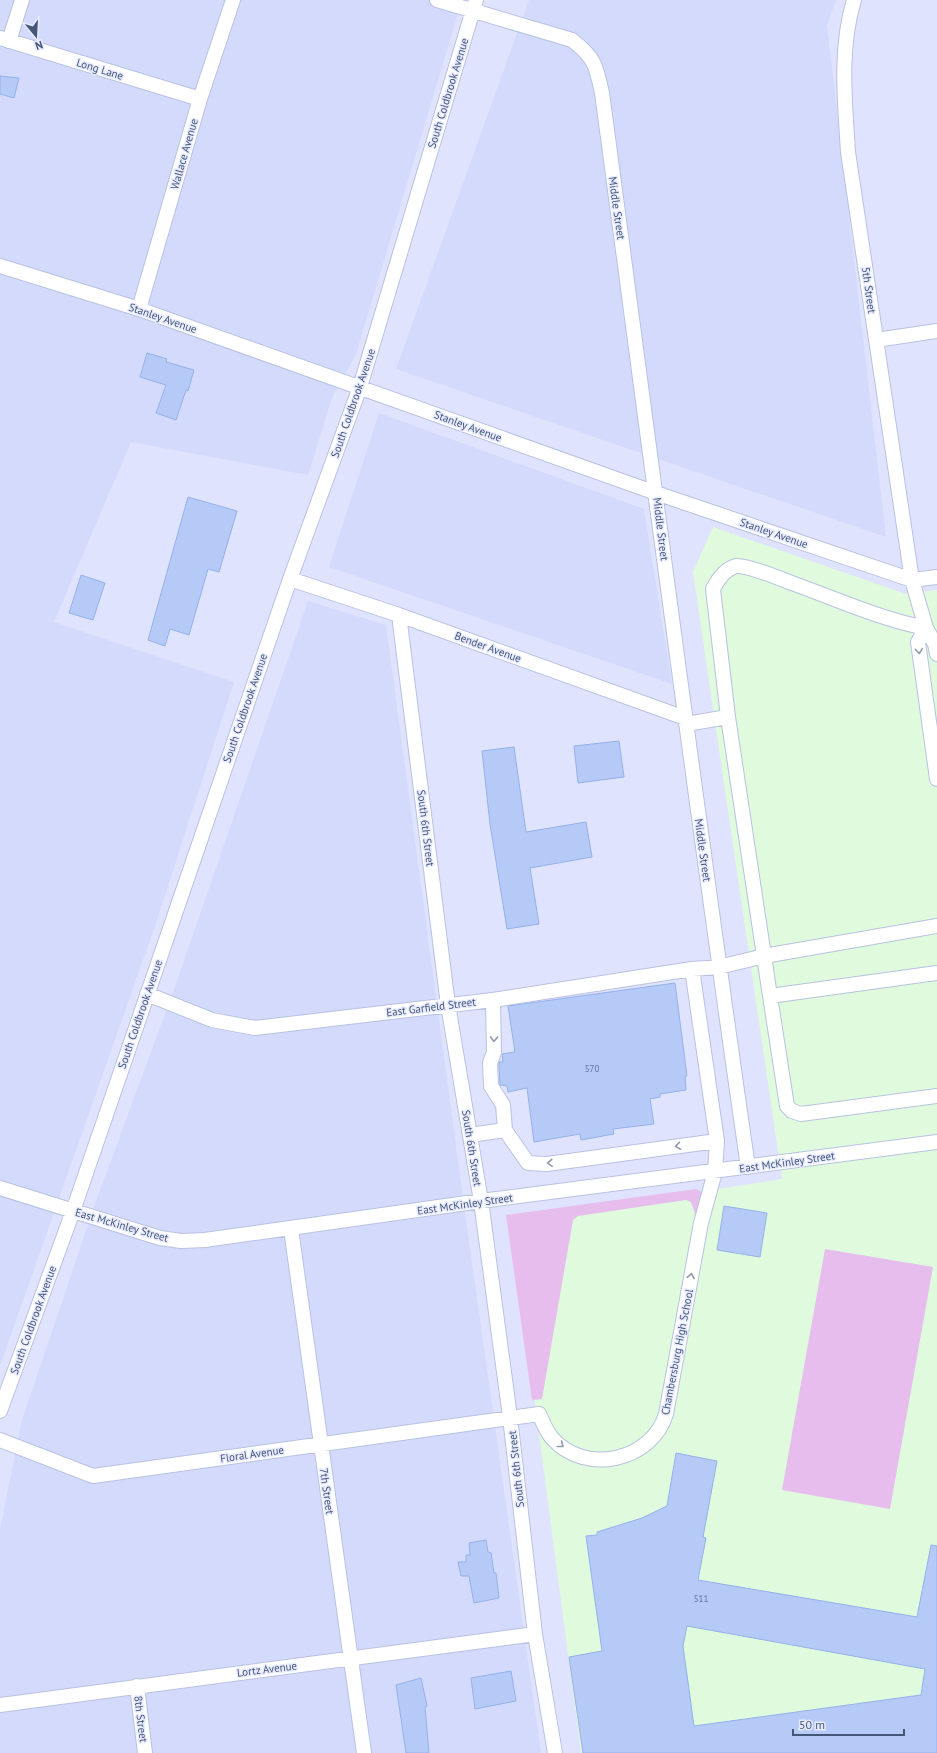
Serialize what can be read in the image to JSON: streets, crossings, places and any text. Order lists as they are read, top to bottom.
{
  "streets": {
    "street": [
      "Long Lane",
      "South Coldbrook Avenue",
      "Wallace Avenue",
      "Middle Street",
      "5th Street",
      "Stanley Avenue",
      "Bender Avenue",
      "South 6th Street",
      "East Garfield Street",
      "East McKinley Street",
      "Chambersburg High School",
      "Floral Avenue",
      "7th Street",
      "Lortz Avenue",
      "8th Street"
    ]
  },
  "crossings": [
    ["Long Lane", "Wallace Avenue"],
    ["South Coldbrook Avenue", "Middle Street"],
    ["South Coldbrook Avenue", "Stanley Avenue"],
    ["South Coldbrook Avenue", "Bender Avenue"],
    ["South Coldbrook Avenue", "East Garfield Street"],
    ["South Coldbrook Avenue", "East McKinley Street"],
    ["Wallace Avenue", "Stanley Avenue"],
    ["Middle Street", "Stanley Avenue"],
    ["Middle Street", "Bender Avenue"],
    ["Middle Street", "East Garfield Street"],
    ["Middle Street", "East McKinley Street"],
    ["5th Street", "Stanley Avenue"],
    ["Bender Avenue", "South 6th Street"],
    ["South 6th Street", "East Garfield Street"],
    ["South 6th Street", "East McKinley Street"],
    ["South 6th Street", "Floral Avenue"],
    ["South 6th Street", "Lortz Avenue"],
    ["East Garfield Street", "Chambersburg High School"],
    ["East McKinley Street", "Chambersburg High School"],
    ["East McKinley Street", "7th Street"],
    ["Chambersburg High School", "Floral Avenue"],
    ["Floral Avenue", "7th Street"],
    ["7th Street", "Lortz Avenue"],
    ["Lortz Avenue", "8th Street"]
  ],
  "house_numbers": ["570", "511"],
  "scale_bar": "50 m",
  "north": "bottom"
}
